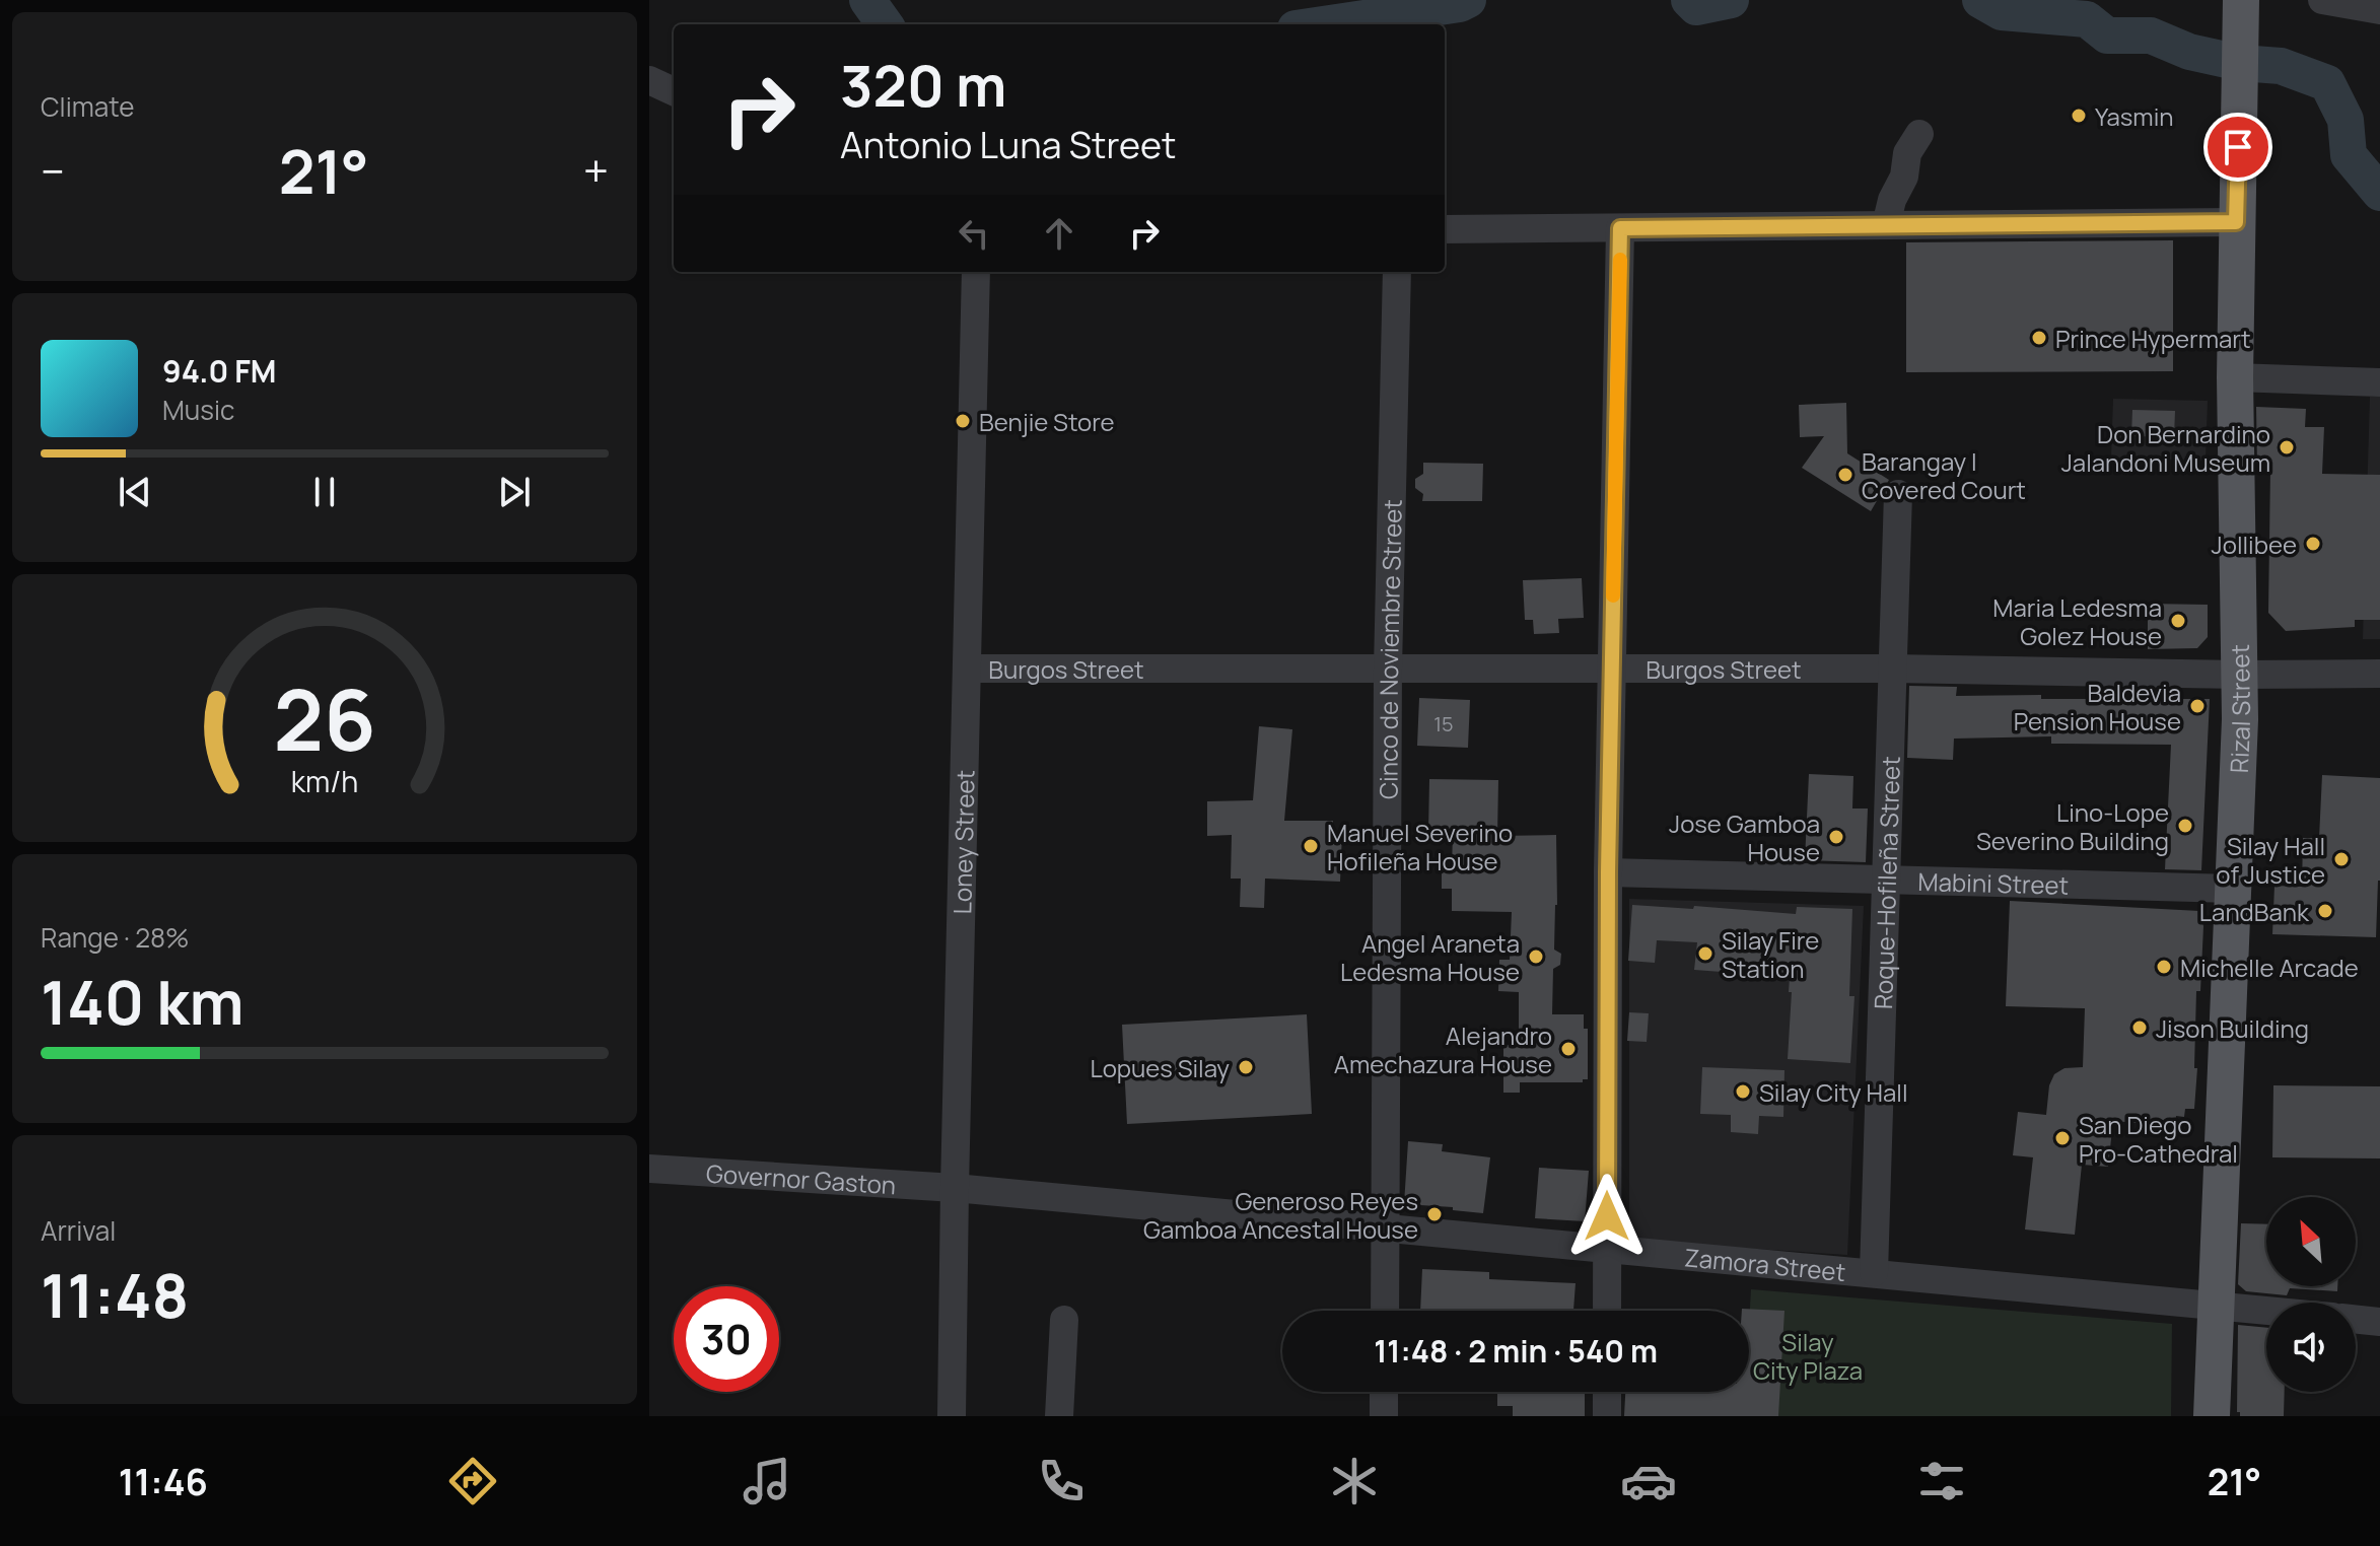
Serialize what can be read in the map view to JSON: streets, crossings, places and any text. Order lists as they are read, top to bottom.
{
  "streets": {
    "main road": ["Rizal Street"],
    "street": [
      "Cinco de Noviembre Street",
      "Burgos Street",
      "Loney Street",
      "Mabini Street",
      "Roque-Hofileña Street",
      "Governor Gaston",
      "Zamora Street"
    ]
  },
  "crossings": [
    ["Cinco de Noviembre Street", "Burgos Street"],
    ["Cinco de Noviembre Street", "Zamora Street"],
    ["Burgos Street", "Rizal Street"],
    ["Burgos Street", "Loney Street"],
    ["Burgos Street", "Roque-Hofileña Street"],
    ["Rizal Street", "Mabini Street"],
    ["Rizal Street", "Zamora Street"],
    ["Loney Street", "Governor Gaston"],
    ["Loney Street", "Zamora Street"],
    ["Mabini Street", "Roque-Hofileña Street"],
    ["Roque-Hofileña Street", "Zamora Street"],
    ["Governor Gaston", "Zamora Street"]
  ],
  "parks": ["Silay City Plaza"],
  "places": [
    "Yasmin",
    "Prince Hypermart",
    "Benjie Store",
    "Don Bernardino Jalandoni Museum",
    "Barangay I Covered Court",
    "Jollibee",
    "Maria Ledesma Golez House",
    "Baldevia Pension House",
    "Lino-Lope Severino Building",
    "Jose Gamboa House",
    "Manuel Severino Hofileña House",
    "Silay Hall of Justice",
    "LandBank",
    "Silay Fire Station",
    "Angel Araneta Ledesma House",
    "Michelle Arcade",
    "Jison Building",
    "Alejandro Amechazura House",
    "Lopues Silay",
    "Silay City Hall",
    "San Diego Pro-Cathedral",
    "Generoso Reyes Gamboa Ancestal House"
  ],
  "house_numbers": ["15"],
  "north": "top left",
  "page": {
    "tile": [
      "Climate",
      ["Range · 28%", "140 km"],
      ["Arrival", "11:48"]
    ],
    "turn": ["320 m", "Antonio Luna Street"],
    "heat": ["−", "21°", "+"],
    "song": ["94.0 FM", "Music"],
    "limit": "30",
    "trip": "11:48 · 2 min · 540 m",
    "tabs": ["11:46", "21°"],
    "gauge": ["26", "km/h"]
  }
}
